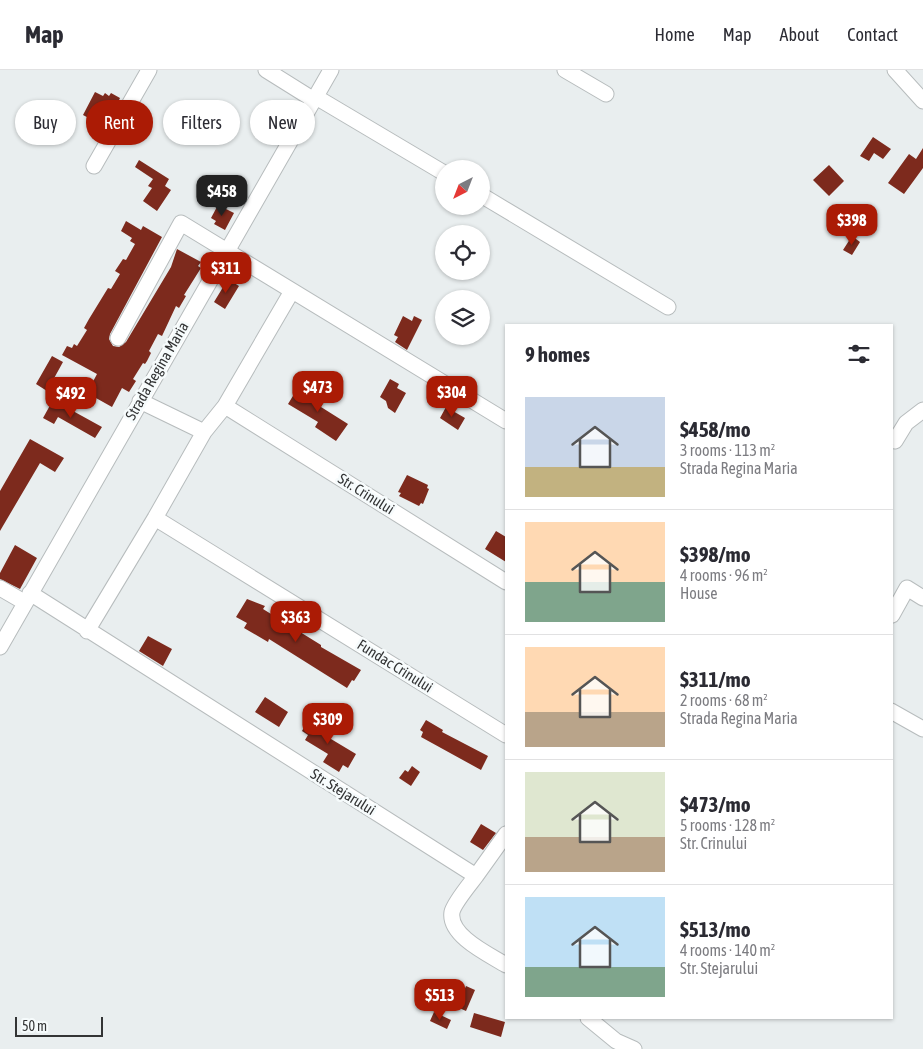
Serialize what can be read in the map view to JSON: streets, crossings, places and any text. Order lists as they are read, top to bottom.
{
  "streets": {
    "street": [
      "Strada Regina Maria",
      "Str. Crinului",
      "Fundac Crinului",
      "Str. Stejarului"
    ]
  },
  "crossings": [
    ["Strada Regina Maria", "Str. Stejarului"]
  ],
  "scale_bar": "50 m",
  "north": "bottom left",
  "page": {
    "header": "Map",
    "nav": [
      "Home",
      "Map",
      "About",
      "Contact"
    ],
    "chip": [
      "Buy",
      "Rent",
      "Filters",
      "New"
    ],
    "price": [
      "$458",
      "$398",
      "$311",
      "$473",
      "$304",
      "$492",
      "$363",
      "$309",
      "$513"
    ],
    "heading": "9 homes",
    "list": [
      {
        "name": "$458/mo",
        "note": "3 rooms · 113 m² · Strada Regina Maria"
      },
      {
        "name": "$398/mo",
        "note": "4 rooms · 96 m² · House"
      },
      {
        "name": "$311/mo",
        "note": "2 rooms · 68 m² · Strada Regina Maria"
      },
      {
        "name": "$473/mo",
        "note": "5 rooms · 128 m² · Str. Crinului"
      },
      {
        "name": "$513/mo",
        "note": "4 rooms · 140 m² · Str. Stejarului"
      }
    ],
    "scale": "50 m"
  }
}
